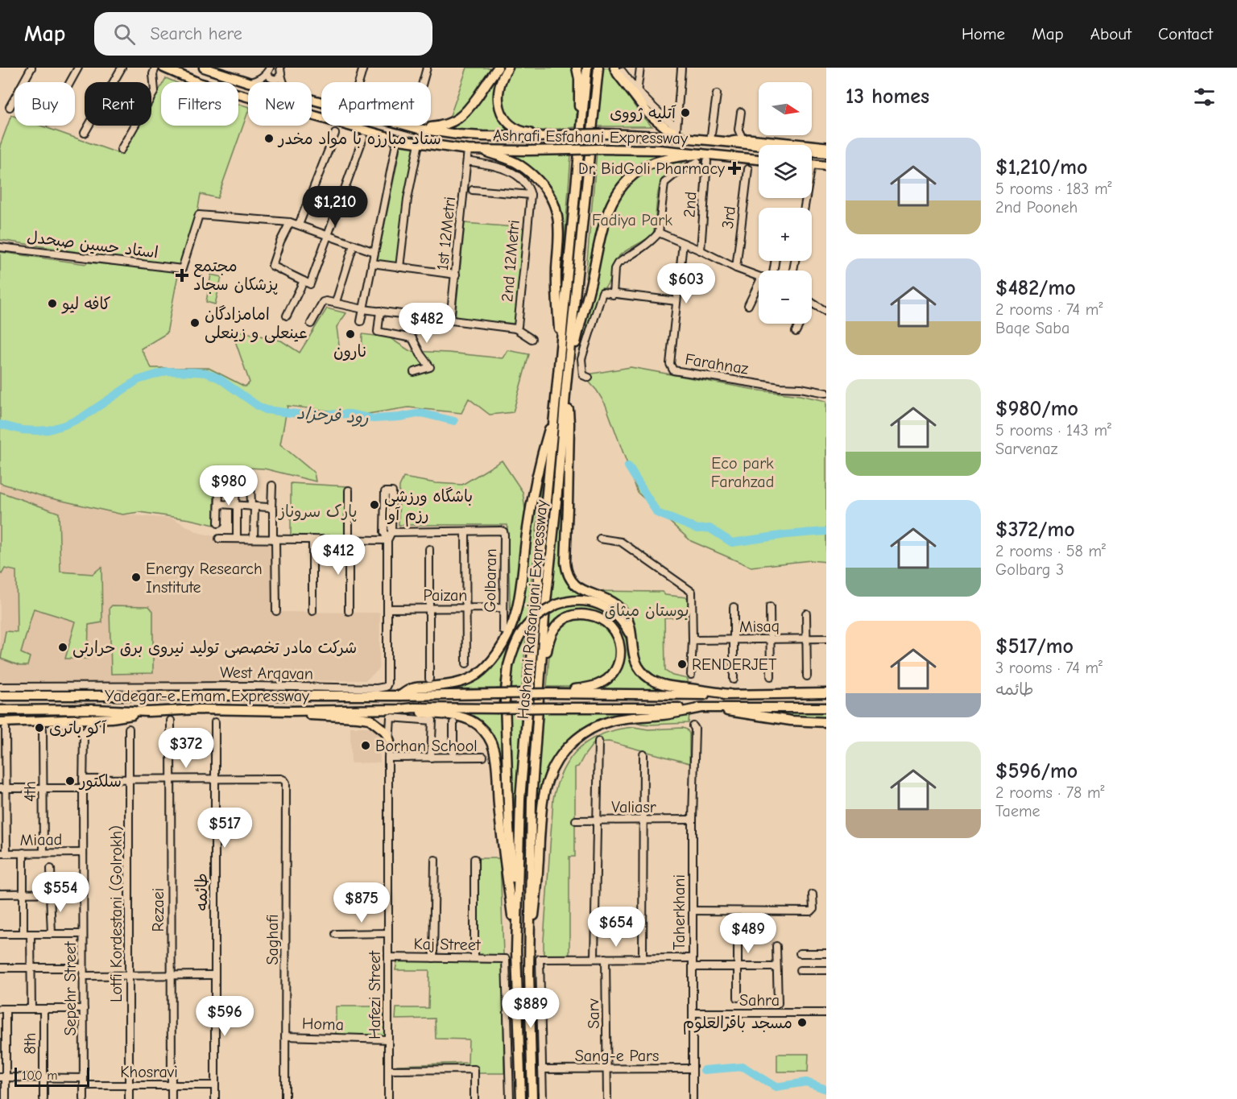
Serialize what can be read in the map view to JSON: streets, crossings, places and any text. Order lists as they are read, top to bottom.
{
  "streets": {
    "highway": ["Ashrafi Esfahani Expressway", "Hashemi Rafsanjani Expressway", "Yadegar-e Emam Expressway"],
    "street": [
      "2nd",
      "3rd",
      "1st 12Metri",
      "استاد حسین صبحدل",
      "2nd 12Metri",
      "Farahnaz",
      "Golbaran",
      "Paizan",
      "Misaq",
      "West Arqavan",
      "4th",
      "Valiasr",
      "Miaad",
      "طائمه",
      "Rezaei",
      "Taherkhani",
      "Lotfi Kordestani (Golrokh)",
      "Saghafi",
      "Kaj Street",
      "Sepehr Street",
      "Hafezi Street",
      "Sahra",
      "Sarv",
      "Homa",
      "8th",
      "Sang-e Pars",
      "Khosravi"
    ]
  },
  "crossings": [
    ["Ashrafi Esfahani Expressway", "2nd"],
    ["Ashrafi Esfahani Expressway", "1st 12Metri"],
    ["Golbaran", "Paizan"],
    ["Paizan", "West Arqavan"],
    ["4th", "Miaad"],
    ["Valiasr", "Taherkhani"],
    ["Miaad", "Sepehr Street"],
    ["طائمه", "Saghafi"],
    ["طائمه", "Khosravi"],
    ["Rezaei", "Khosravi"],
    ["Taherkhani", "Sahra"],
    ["Taherkhani", "Sang-e Pars"],
    ["Lotfi Kordestani (Golrokh)", "Khosravi"],
    ["Saghafi", "Homa"],
    ["Kaj Street", "Hafezi Street"],
    ["Sepehr Street", "Khosravi"],
    ["Hafezi Street", "Homa"],
    ["Sarv", "Sang-e Pars"]
  ],
  "water": ["رود فرحزاد"],
  "parks": [
    "Fadiya Park",
    "Eco park Farahzad",
    "پارک سروناز",
    "بوستان میثاق"
  ],
  "places": {
    "other": [
      "آتلیه ژووی",
      "ستاد مبارزه با مواد مخدر",
      "کافه لیو",
      "امامزادگان عینعلی و زینعلی",
      "نارون",
      "باشگاه ورزشی رزم آوا",
      "Energy Research Institute",
      "شرکت مادر تخصصی تولید نیروی برق حرارتی",
      "RENDERJET",
      "آکو باتری",
      "Borhan School",
      "سلکتور",
      "مسجد باقرالعلوم"
    ],
    "health": ["Dr. BidGoli Pharmacy", "مجتمع پزشکان سجاد"]
  },
  "scale_bar": "100 m",
  "north": "right",
  "page": {
    "header": "Map",
    "search": "Search here",
    "nav": [
      "Home",
      "Map",
      "About",
      "Contact"
    ],
    "heading": "13 homes",
    "map_buttons": ["+", "−"],
    "chip": [
      "Buy",
      "Rent",
      "Filters",
      "New",
      "Apartment"
    ],
    "list": [
      {
        "name": "$1,210/mo",
        "note": "5 rooms · 183 m² · 2nd Pooneh"
      },
      {
        "name": "$482/mo",
        "note": "2 rooms · 74 m² · Baqe Saba"
      },
      {
        "name": "$980/mo",
        "note": "5 rooms · 143 m² · Sarvenaz"
      },
      {
        "name": "$372/mo",
        "note": "2 rooms · 58 m² · Golbarg 3"
      },
      {
        "name": "$517/mo",
        "note": "3 rooms · 74 m² · طائمه"
      },
      {
        "name": "$596/mo",
        "note": "2 rooms · 78 m² · Taeme"
      }
    ],
    "price": [
      "$1,210",
      "$603",
      "$482",
      "$980",
      "$412",
      "$372",
      "$517",
      "$554",
      "$875",
      "$654",
      "$489",
      "$889",
      "$596"
    ],
    "scale": "100 m"
  }
}
